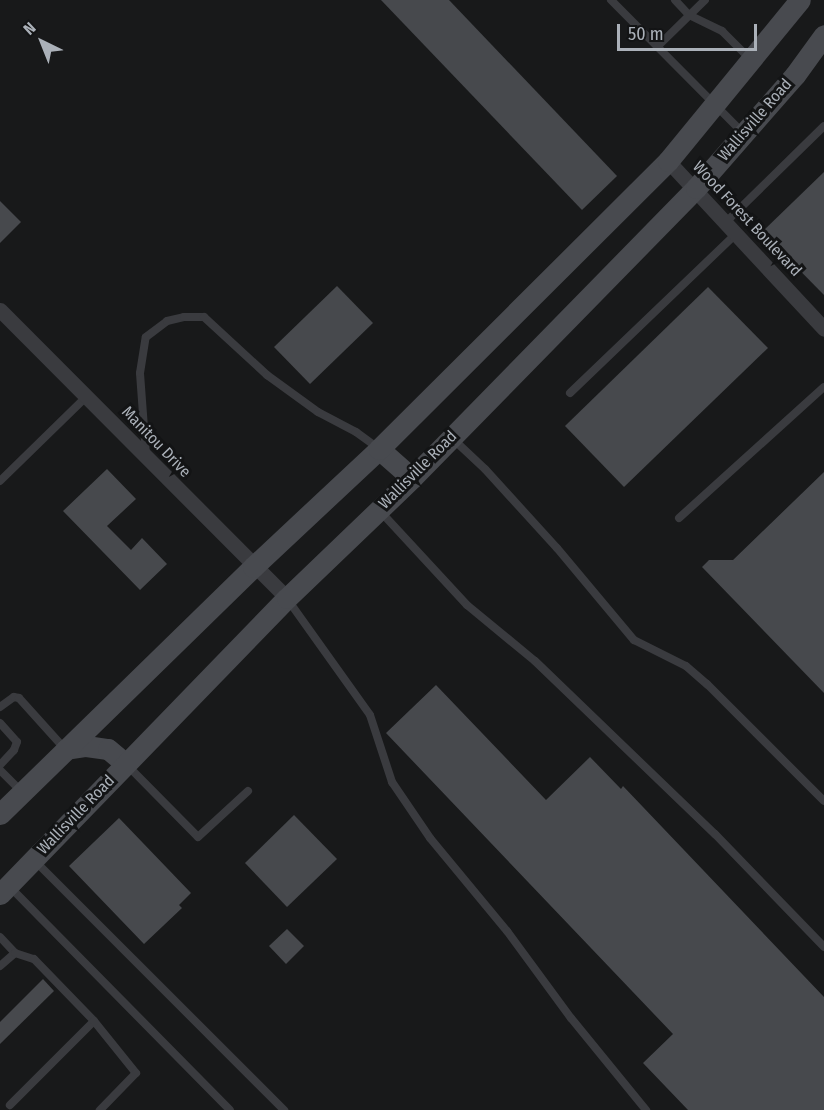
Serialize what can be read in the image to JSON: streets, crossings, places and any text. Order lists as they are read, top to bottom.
{
  "streets": {
    "main road": ["Wallisville Road"],
    "street": ["Wood Forest Boulevard", "Manitou Drive"]
  },
  "crossings": [
    ["Wallisville Road", "Wood Forest Boulevard"],
    ["Wallisville Road", "Manitou Drive"]
  ],
  "scale_bar": "50 m",
  "north": "top left"
}
